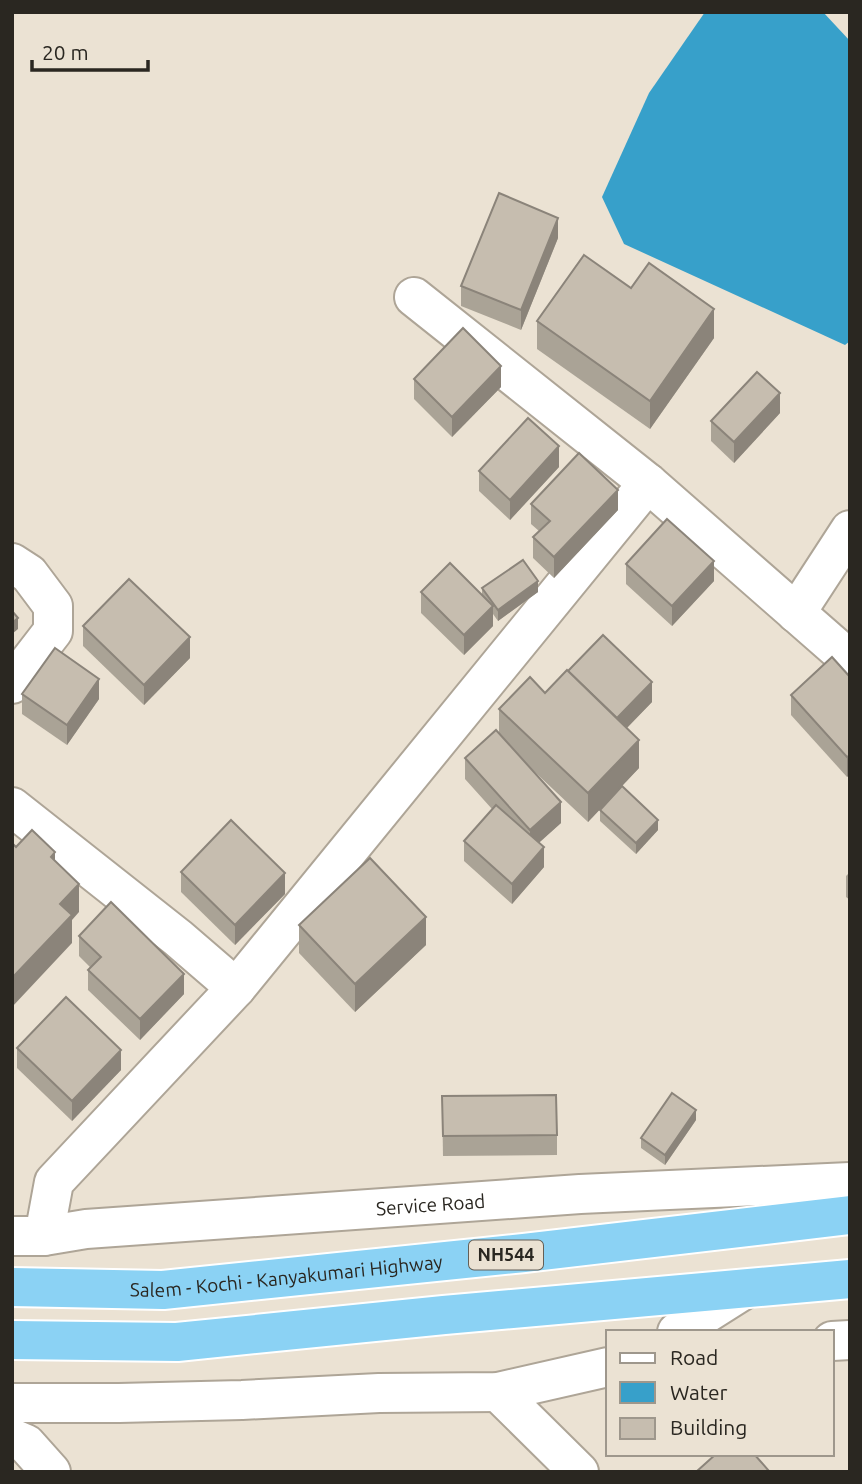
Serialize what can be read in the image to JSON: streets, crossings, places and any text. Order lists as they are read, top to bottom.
{
  "streets": {
    "highway": ["NH544", "Salem - Kochi - Kanyakumari Highway"],
    "street": ["Service Road"]
  },
  "legend": ["Road", "Water", "Building"],
  "scale_bar": "20 m"
}
